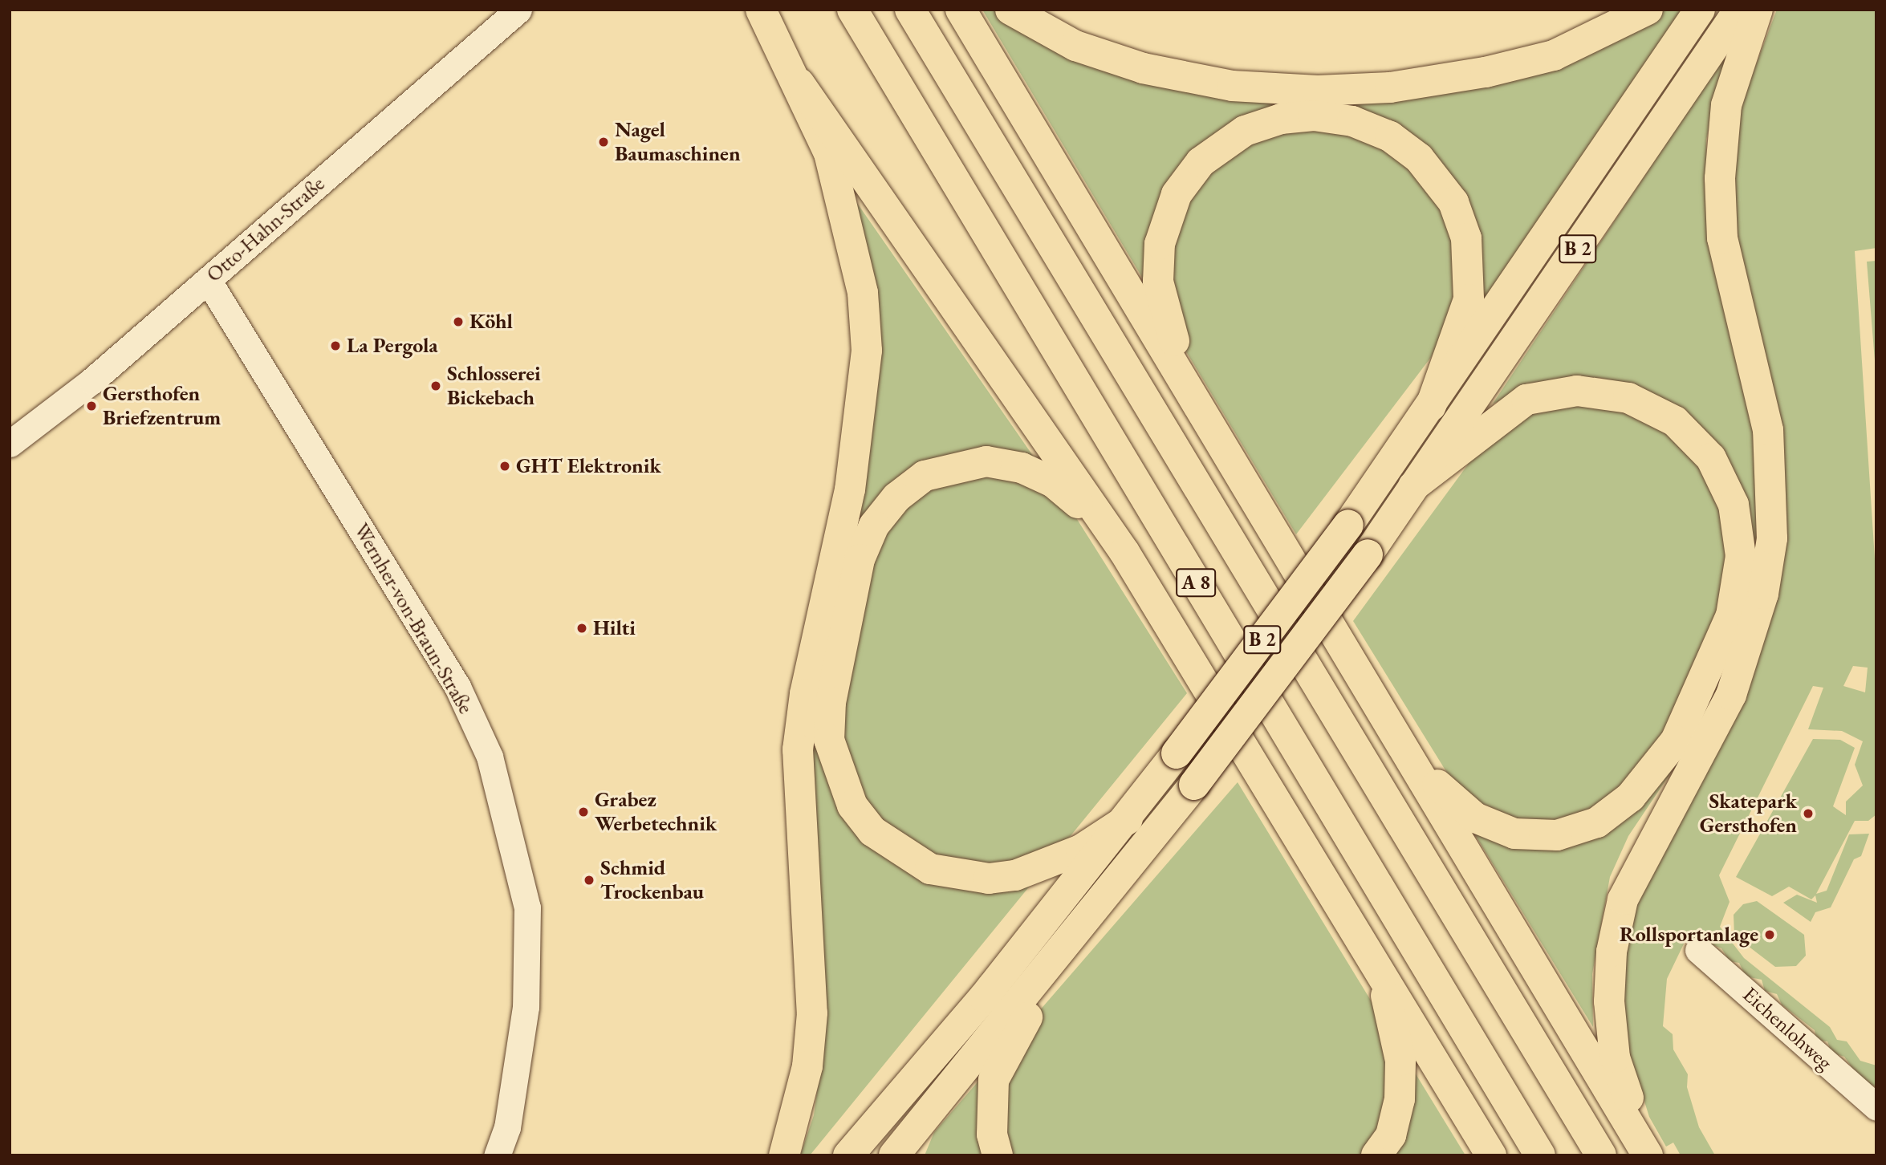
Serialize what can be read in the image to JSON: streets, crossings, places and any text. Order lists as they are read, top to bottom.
{
  "streets": {
    "highway": ["B 2", "A 8"],
    "street": ["Otto-Hahn-Straße", "Wernher-von-Braun-Straße", "Eichenlohweg"]
  },
  "crossings": [
    ["Otto-Hahn-Straße", "Wernher-von-Braun-Straße"]
  ],
  "places": [
    "Nagel Baumaschinen",
    "Köhl",
    "La Pergola",
    "Schlosserei Bickebach",
    "Gersthofen Briefzentrum",
    "GHT Elektronik",
    "Hilti",
    "Grabez Werbetechnik",
    "Skatepark Gersthofen",
    "Schmid Trockenbau",
    "Rollsportanlage"
  ]
}
